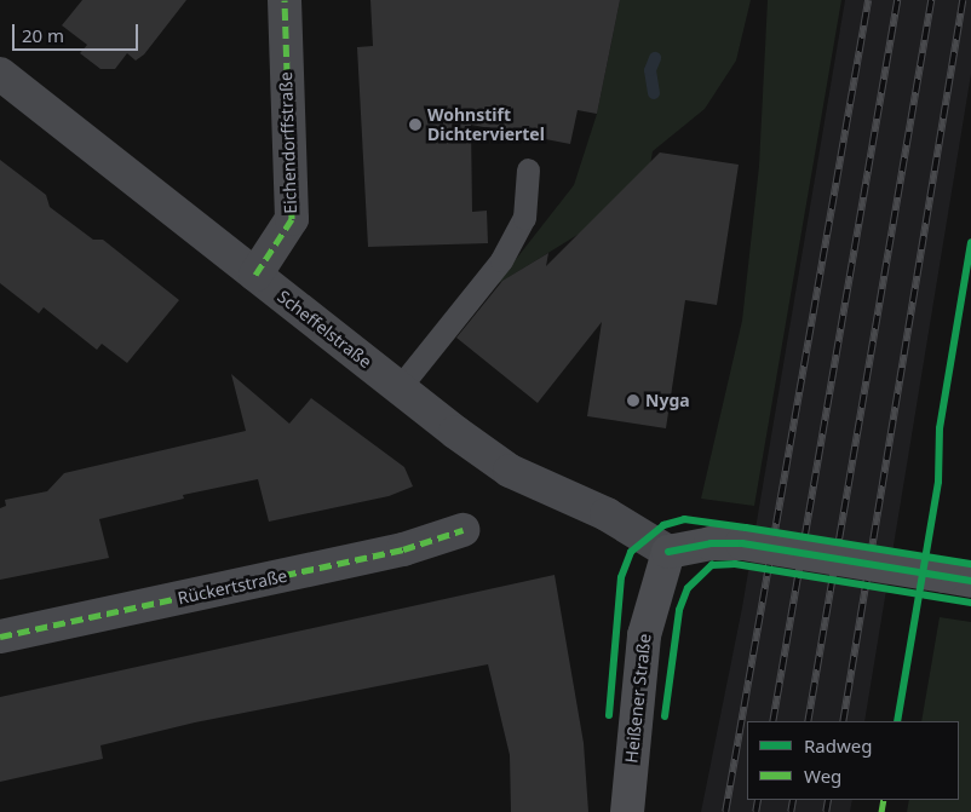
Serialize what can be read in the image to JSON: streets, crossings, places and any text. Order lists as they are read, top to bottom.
{
  "streets": {
    "street": [
      "Eichendorffstraße",
      "Scheffelstraße",
      "Rückertstraße",
      "Heißener Straße"
    ]
  },
  "crossings": [
    ["Eichendorffstraße", "Scheffelstraße"],
    ["Scheffelstraße", "Heißener Straße"]
  ],
  "places": ["Wohnstift Dichterviertel", "Nyga"],
  "legend": ["Radweg", "Weg"],
  "scale_bar": "20 m"
}
